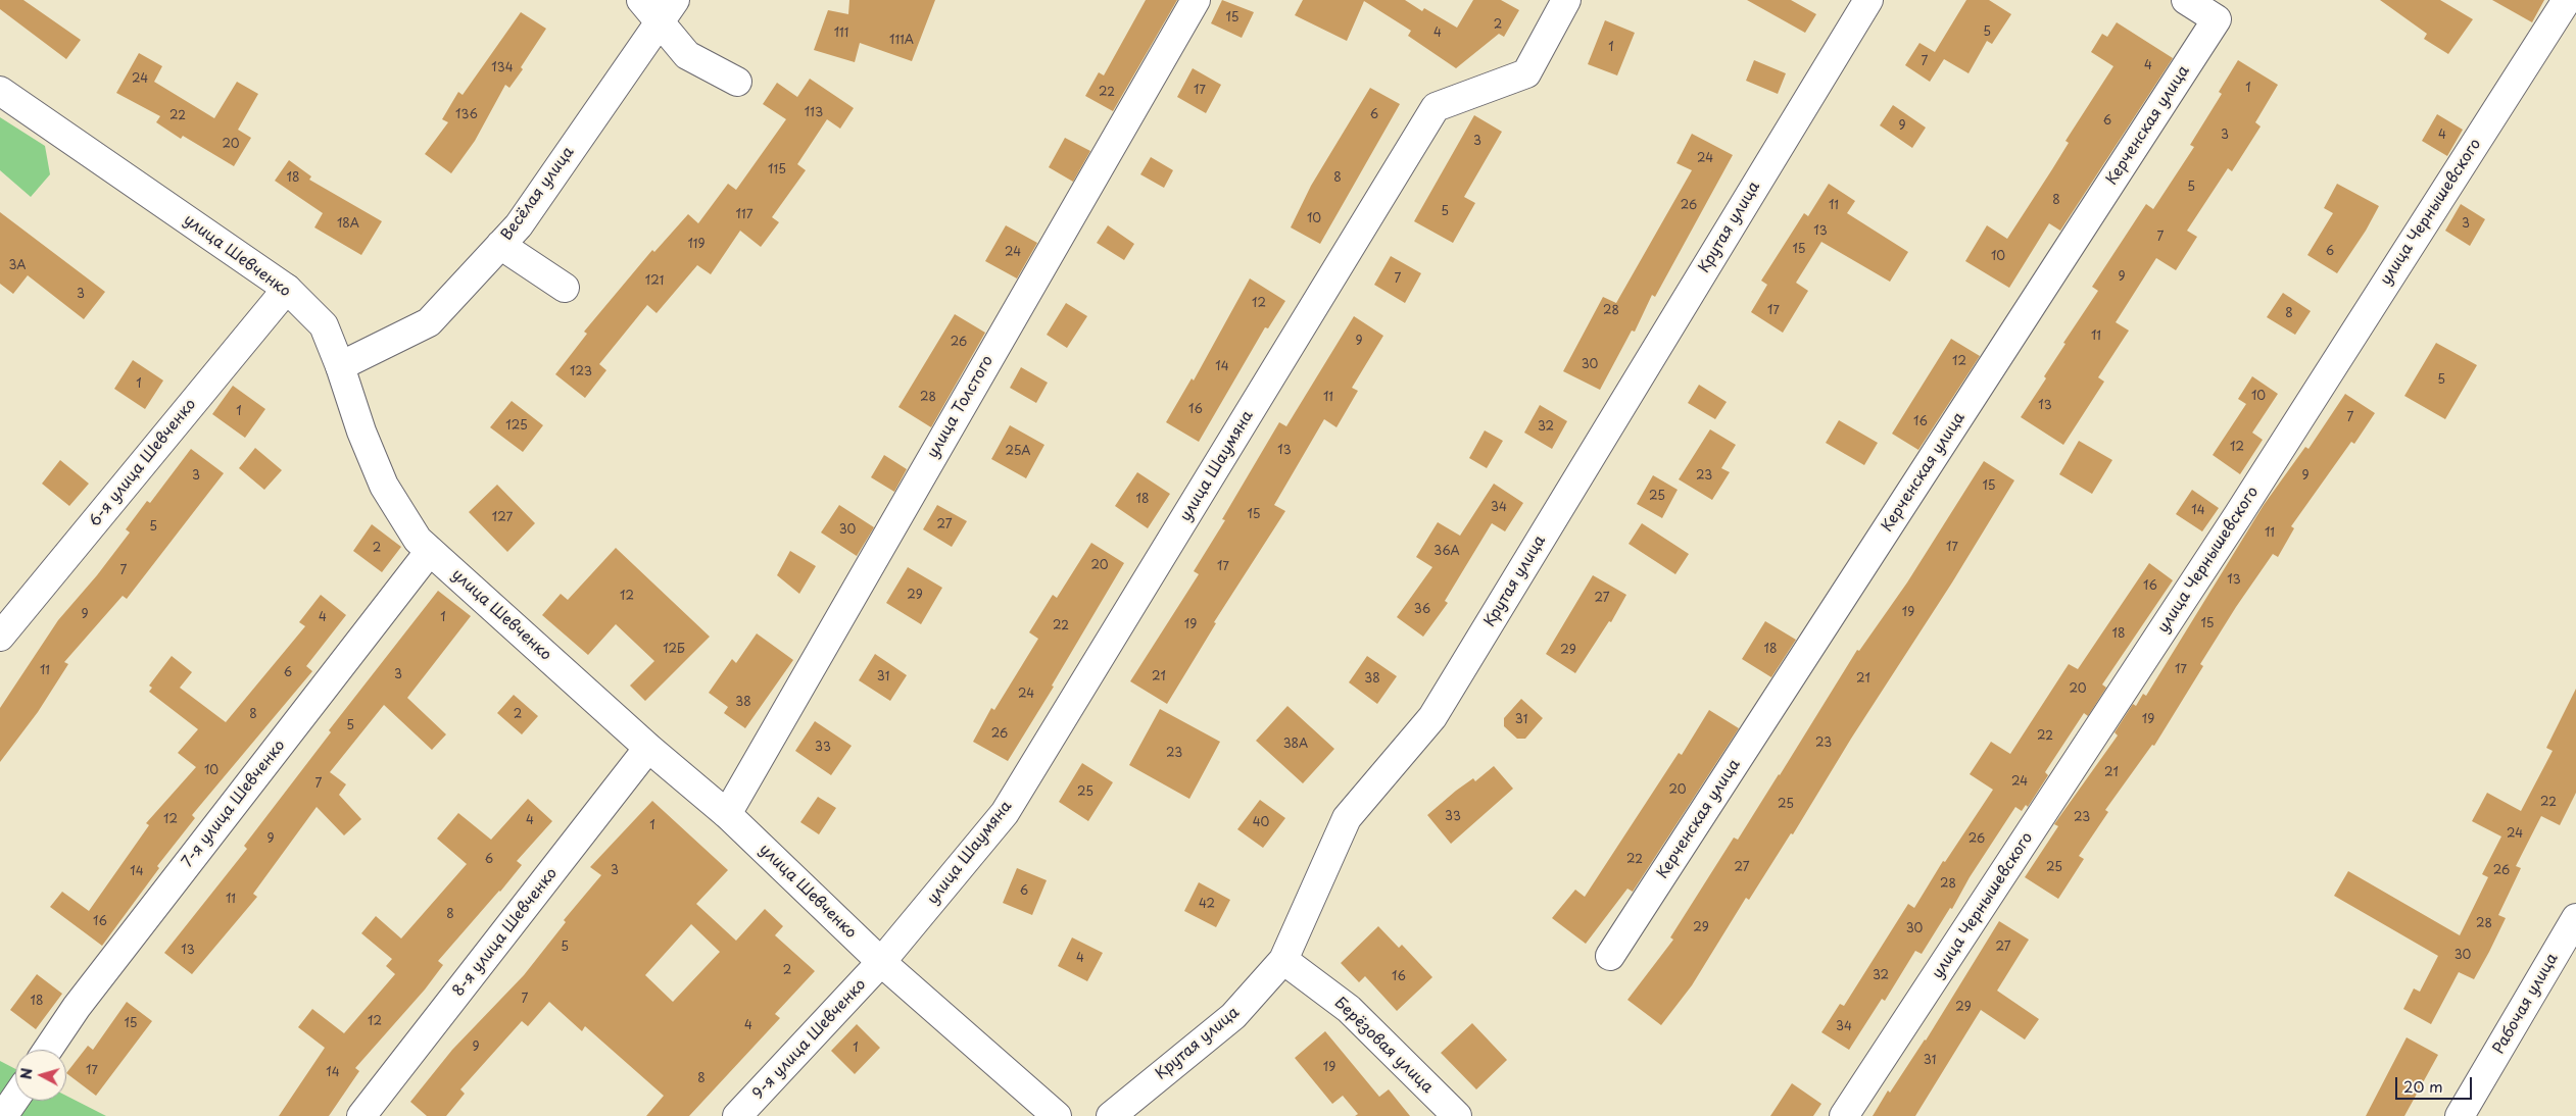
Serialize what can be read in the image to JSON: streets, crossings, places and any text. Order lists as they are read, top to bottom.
{
  "streets": {
    "street": [
      "Керченская улица",
      "Весёлая улица",
      "улица Чернышевского",
      "Крутая улица",
      "улица Шевченко",
      "улица Толстого",
      "6-я улица Шевченко",
      "улица Шаумяна",
      "7-я улица Шевченко",
      "8-я улица Шевченко",
      "Рабочая улица",
      "9-я улица Шевченко",
      "Берёзовая улица"
    ]
  },
  "crossings": [
    ["Весёлая улица", "улица Шевченко"],
    ["Крутая улица", "Берёзовая улица"],
    ["улица Шевченко", "улица Толстого"],
    ["улица Шевченко", "6-я улица Шевченко"],
    ["улица Шевченко", "улица Шаумяна"],
    ["улица Шевченко", "7-я улица Шевченко"],
    ["улица Шевченко", "8-я улица Шевченко"],
    ["улица Шевченко", "9-я улица Шевченко"],
    ["улица Шаумяна", "9-я улица Шевченко"]
  ],
  "house_numbers": [
    "15",
    "2",
    "5",
    "111",
    "4",
    "111А",
    "1",
    "7",
    "4",
    "134",
    "24",
    "1",
    "17",
    "22",
    "113",
    "136",
    "6",
    "22",
    "6",
    "9",
    "3",
    "4",
    "3",
    "20",
    "24",
    "115",
    "18",
    "8",
    "5",
    "8",
    "26",
    "11",
    "5",
    "117",
    "10",
    "18А",
    "3",
    "13",
    "7",
    "119",
    "15",
    "6",
    "24",
    "10",
    "3А",
    "9",
    "7",
    "121",
    "3",
    "12",
    "28",
    "17",
    "8",
    "11",
    "9",
    "26",
    "12",
    "30",
    "14",
    "123",
    "5",
    "1",
    "10",
    "28",
    "11",
    "13",
    "16",
    "1",
    "7",
    "16",
    "125",
    "32",
    "12",
    "13",
    "25А",
    "3",
    "23",
    "9",
    "15",
    "25",
    "18",
    "34",
    "14",
    "15",
    "127",
    "27",
    "5",
    "30",
    "11",
    "17",
    "2",
    "36А",
    "20",
    "17",
    "7",
    "13",
    "16",
    "29",
    "12",
    "27",
    "36",
    "19",
    "9",
    "4",
    "1",
    "15",
    "19",
    "22",
    "18",
    "12Б",
    "18",
    "29",
    "17",
    "11",
    "6",
    "3",
    "31",
    "21",
    "38",
    "21",
    "20",
    "24",
    "38",
    "8",
    "2",
    "31",
    "19",
    "5",
    "26",
    "22",
    "23",
    "38А",
    "33",
    "23",
    "10",
    "21",
    "24",
    "7",
    "20",
    "25",
    "22",
    "25",
    "33",
    "23",
    "12",
    "4",
    "40",
    "1",
    "24",
    "9",
    "26",
    "6",
    "22",
    "27",
    "25",
    "3",
    "26",
    "14",
    "28",
    "6",
    "11",
    "42",
    "8",
    "16",
    "28",
    "29",
    "30",
    "5",
    "27",
    "13",
    "30",
    "4",
    "2",
    "32",
    "16",
    "7",
    "18",
    "29",
    "12",
    "15",
    "4",
    "34",
    "9",
    "1",
    "31",
    "19",
    "17",
    "14",
    "8"
  ],
  "scale_bar": "20 m",
  "north": "left"
}
